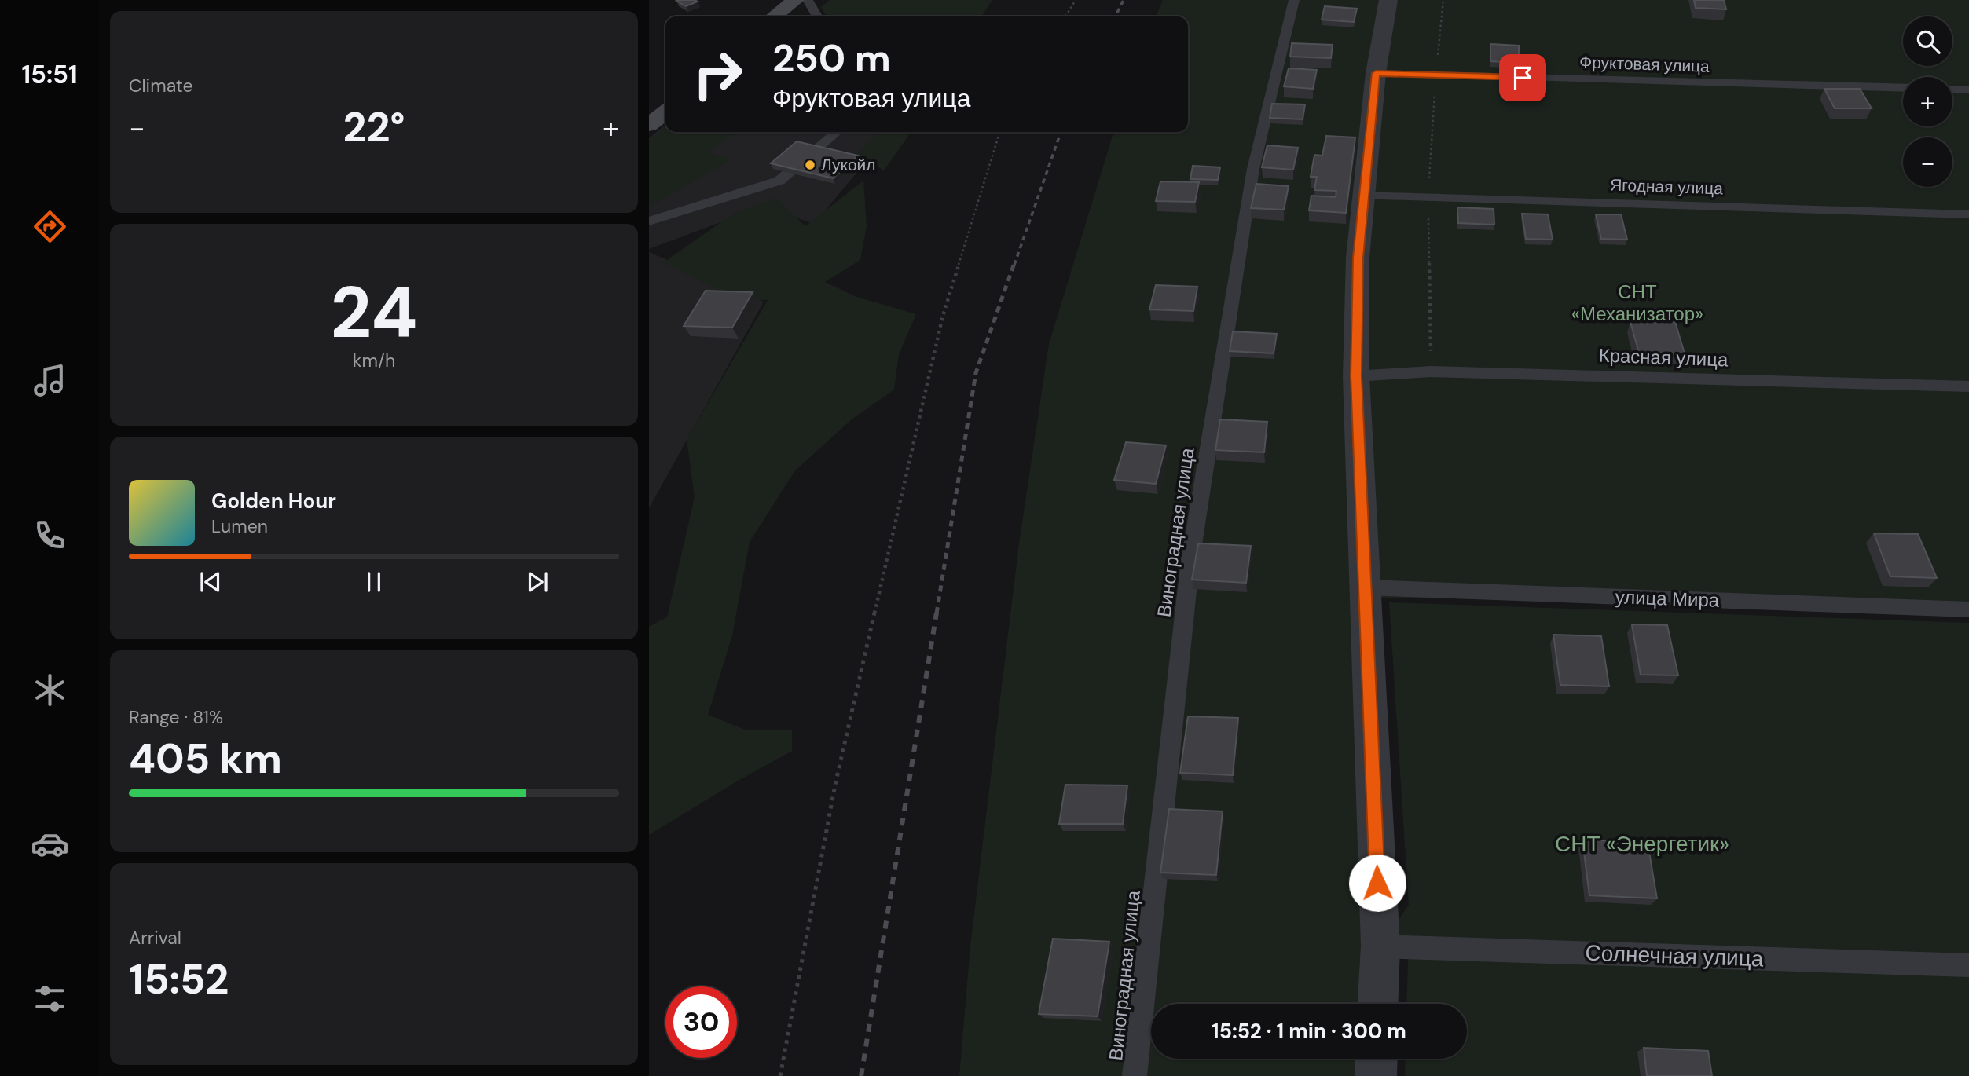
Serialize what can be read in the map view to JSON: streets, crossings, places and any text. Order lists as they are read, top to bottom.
{
  "streets": {
    "lane": [
      "Фруктовая улица",
      "Ягодная улица",
      "Красная улица",
      "Виноградная улица",
      "улица Мира",
      "Солнечная улица"
    ]
  },
  "parks": ["СНТ «Механизатор»", "СНТ «Энергетик»"],
  "places": ["Лукойл"],
  "page": {
    "tabs": "15:51",
    "tile": [
      "Climate",
      ["24", "km/h"],
      ["Range · 81%", "405 km"],
      ["Arrival", "15:52"]
    ],
    "map_buttons": ["+", "−"],
    "turn": ["250 m", "Фруктовая улица"],
    "heat": ["−", "22°", "+"],
    "song": ["Golden Hour", "Lumen"],
    "limit": "30",
    "trip": "15:52 · 1 min · 300 m"
  }
}
